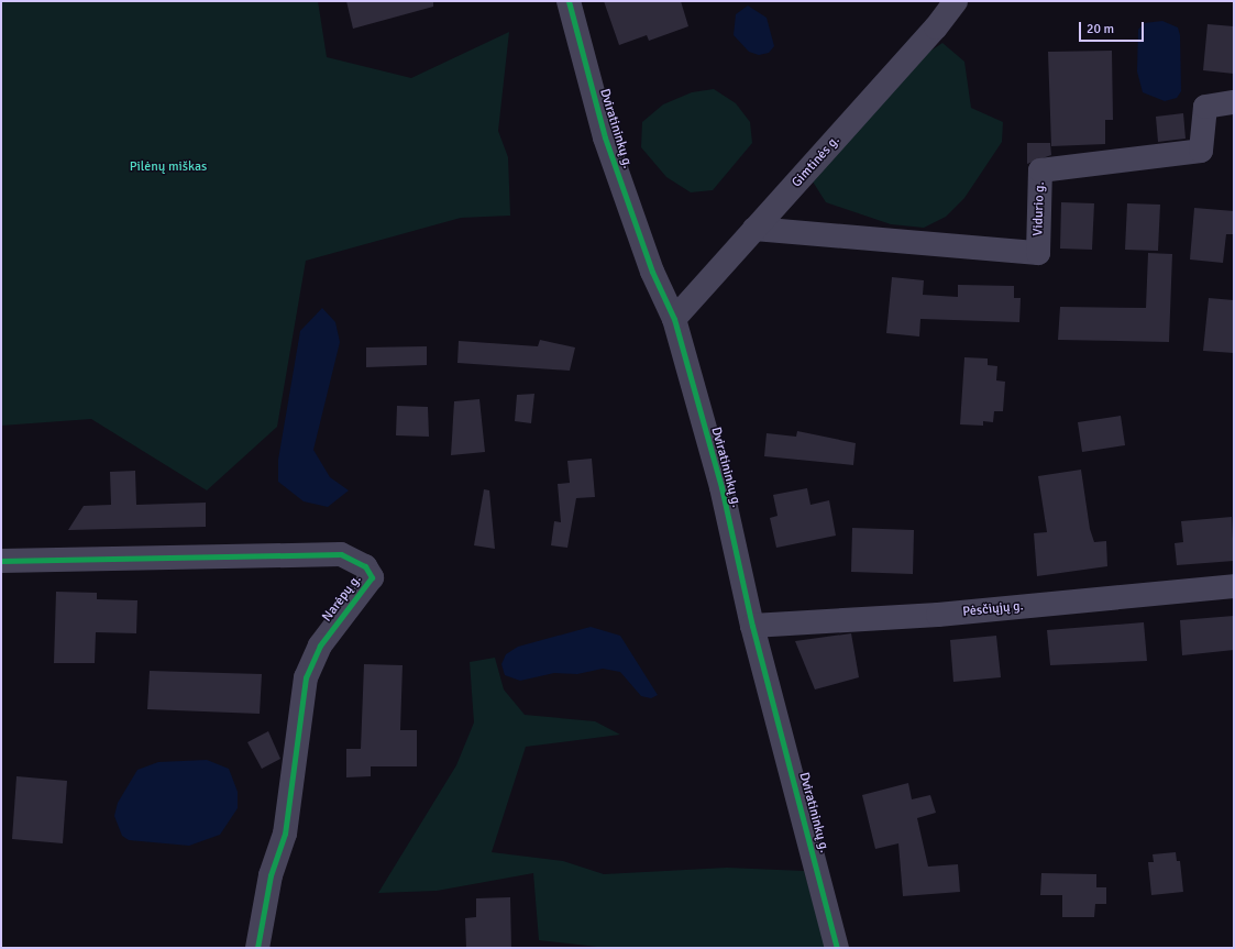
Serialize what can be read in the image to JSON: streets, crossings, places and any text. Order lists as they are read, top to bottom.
{
  "streets": {
    "street": [
      "Dviratininkų g.",
      "Gimtinės g.",
      "Vidurio g.",
      "Narėpų g.",
      "Pėsčiųjų g."
    ]
  },
  "crossings": [
    ["Dviratininkų g.", "Gimtinės g."],
    ["Dviratininkų g.", "Pėsčiųjų g."],
    ["Gimtinės g.", "Vidurio g."]
  ],
  "parks": ["Pilėnų miškas"],
  "scale_bar": "20 m"
}
